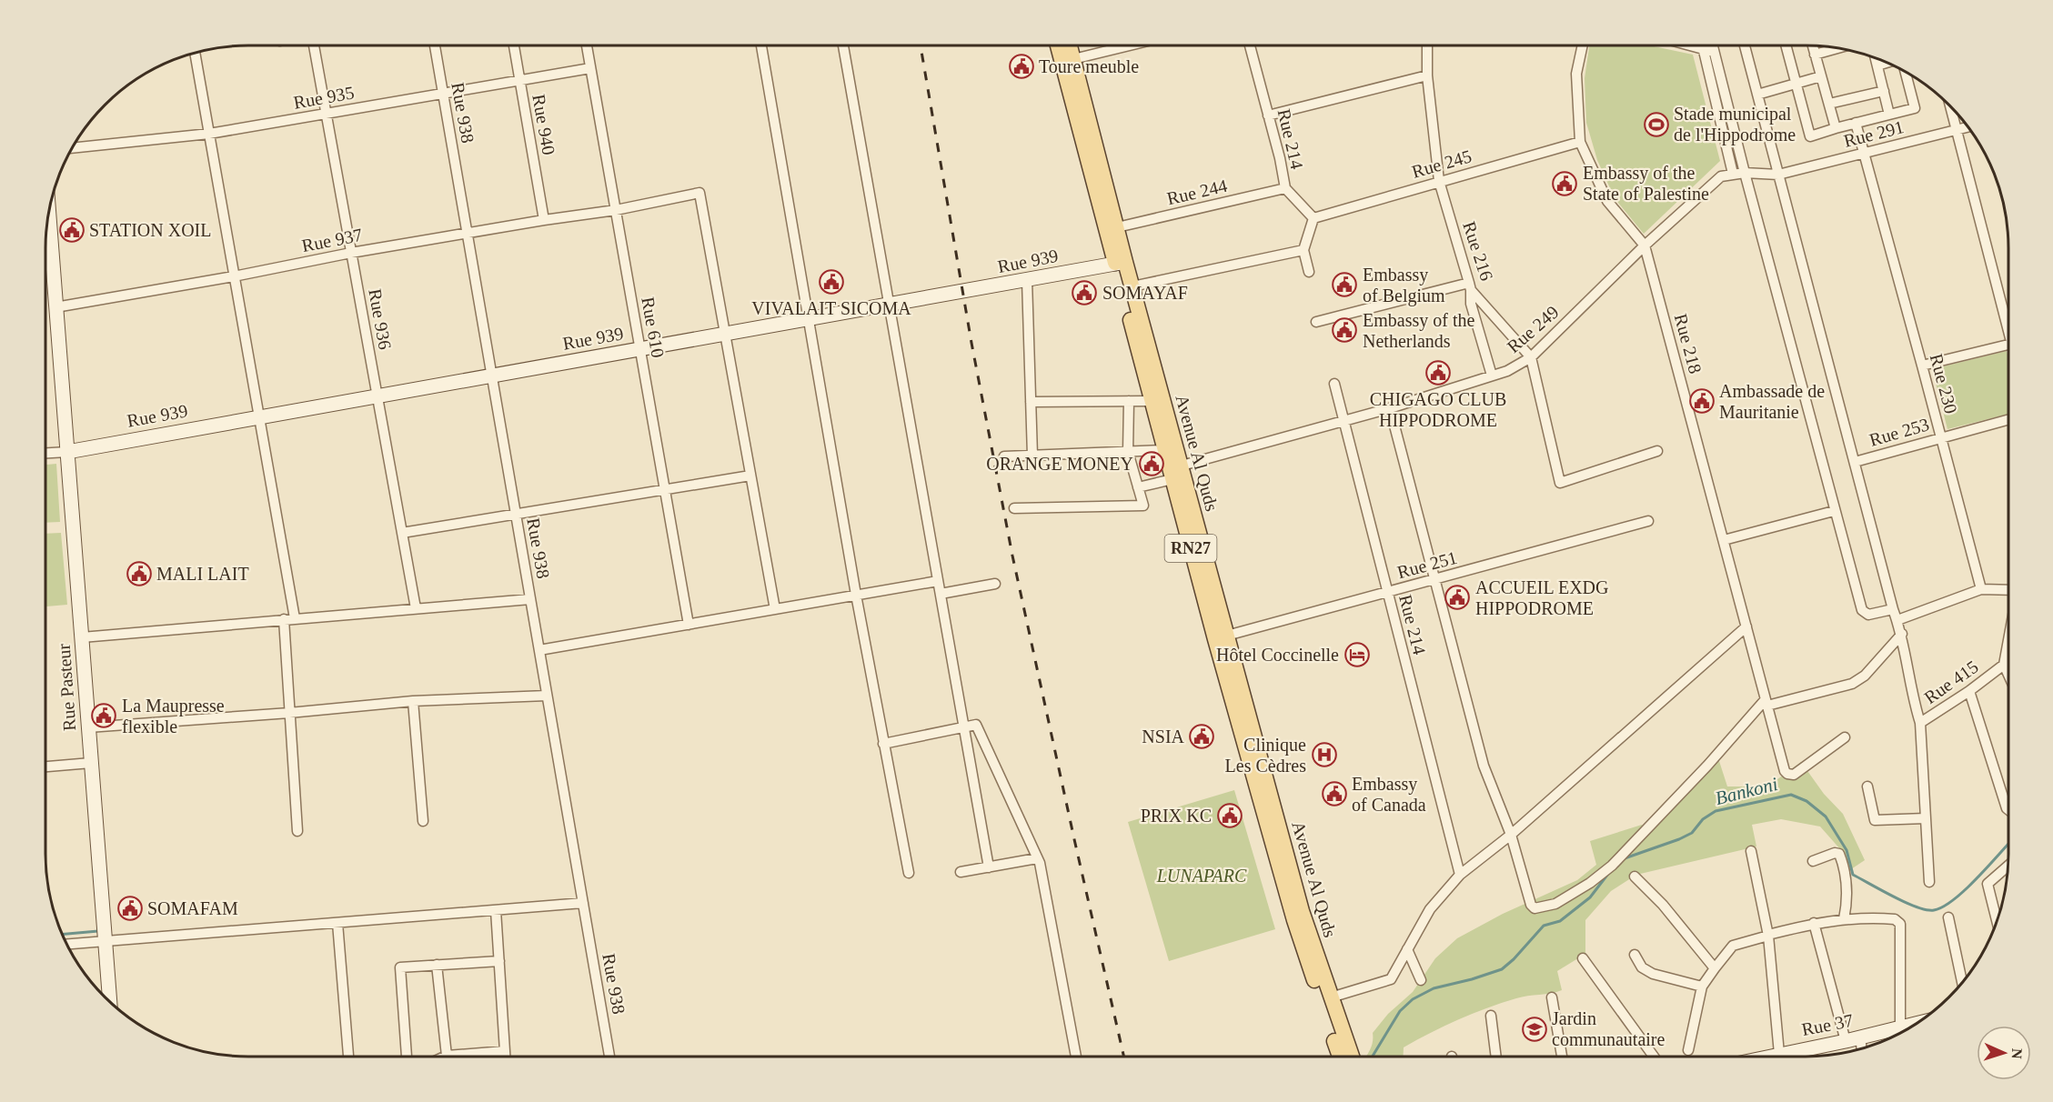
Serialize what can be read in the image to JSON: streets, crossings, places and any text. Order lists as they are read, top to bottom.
{
  "streets": {
    "main road": [
      "Rue 939",
      "Avenue Al Quds",
      "RN27",
      "Rue Pasteur",
      "Rue 37"
    ],
    "street": [
      "Rue 935",
      "Rue 938",
      "Rue 940",
      "Rue 291",
      "Rue 214",
      "Rue 245",
      "Rue 244",
      "Rue 937",
      "Rue 216",
      "Rue 936",
      "Rue 610",
      "Rue 249",
      "Rue 218",
      "Rue 230",
      "Rue 253",
      "Rue 251",
      "Rue 415"
    ]
  },
  "crossings": [
    ["Rue 935", "Rue 938"],
    ["Rue 935", "Rue 940"],
    ["Rue 935", "Rue 936"],
    ["Rue 935", "Rue 610"],
    ["Rue 938", "Rue 937"],
    ["Rue 938", "Rue 939"],
    ["Rue 940", "Rue 937"],
    ["Rue 291", "Rue 249"],
    ["Rue 291", "Rue 230"],
    ["Rue 214", "Rue 245"],
    ["Rue 214", "Rue 244"],
    ["Rue 214", "Rue 249"],
    ["Rue 214", "Rue 251"],
    ["Rue 245", "Rue 216"],
    ["Rue 245", "Rue 218"],
    ["Rue 244", "Avenue Al Quds"],
    ["Rue 937", "Rue 939"],
    ["Rue 937", "Rue 936"],
    ["Rue 937", "Rue 610"],
    ["Rue 937", "Rue Pasteur"],
    ["Rue 216", "Rue 249"],
    ["Rue 939", "Rue 936"],
    ["Rue 939", "Rue 610"],
    ["Rue 939", "Avenue Al Quds"],
    ["Rue 939", "Rue Pasteur"],
    ["Rue 249", "Rue 218"],
    ["Rue 249", "Avenue Al Quds"],
    ["Rue 230", "Rue 253"],
    ["Avenue Al Quds", "Rue 251"]
  ],
  "water": ["Bankoni"],
  "parks": ["LUNAPARC"],
  "places": {
    "public building": [
      "Toure meuble",
      "Embassy of the State of Palestine",
      "STATION XOIL",
      "VIVALAIT SICOMA",
      "Embassy of Belgium",
      "SOMAYAF",
      "Embassy of the Netherlands",
      "CHIGAGO CLUB HIPPODROME",
      "Ambassade de Mauritanie",
      "ORANGE MONEY",
      "MALI LAIT",
      "ACCUEIL EXDG HIPPODROME",
      "La Maupresse flexible",
      "NSIA",
      "Embassy of Canada",
      "PRIX KC",
      "SOMAFAM"
    ],
    "sports": ["Stade municipal de l'Hippodrome"],
    "hotel": ["Hôtel Coccinelle"],
    "hospital": ["Clinique Les Cèdres"],
    "school or university": ["Jardin communautaire"]
  },
  "north": "right"
}
